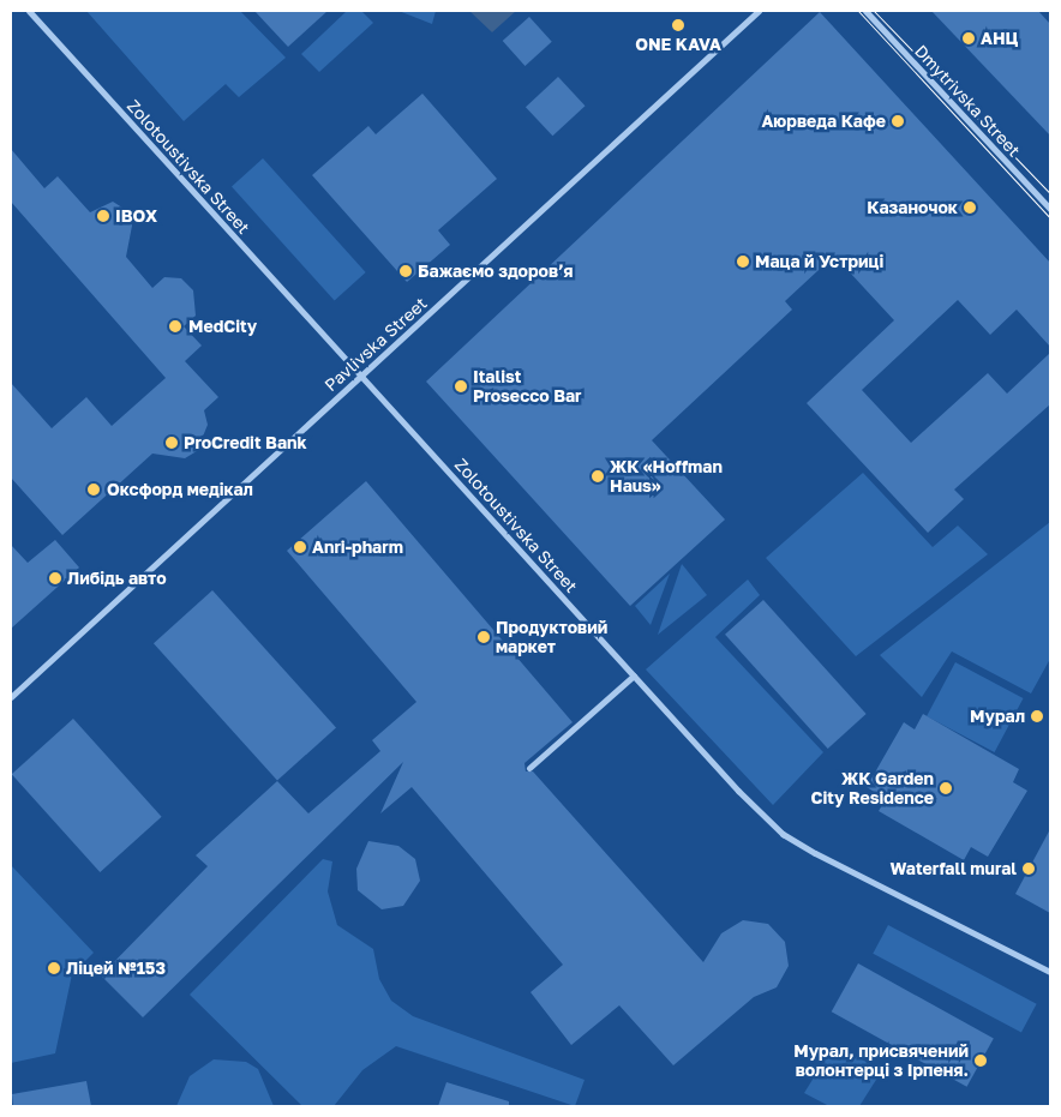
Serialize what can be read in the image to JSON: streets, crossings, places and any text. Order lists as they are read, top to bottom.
{
  "streets": {
    "street": ["Dmytrivska Street", "Zolotoustivska Street", "Pavlivska Street"]
  },
  "crossings": [
    ["Zolotoustivska Street", "Pavlivska Street"]
  ],
  "places": [
    "ONE KAVA",
    "АНЦ",
    "Аюрведа Кафе",
    "Казаночок",
    "IBOX",
    "Маца й Устриці",
    "Бажаємо здоровʼя",
    "MedCity",
    "Italist Prosecco Bar",
    "ProCredit Bank",
    "ЖК «Hoffman Haus»",
    "Оксфорд медікал",
    "Anri-pharm",
    "Либідь авто",
    "Продуктовий маркет",
    "Мурал",
    "ЖК Garden City Residence",
    "Waterfall mural",
    "Ліцей №153",
    "Мурал, присвячений волонтерці з Ірпеня."
  ]
}
